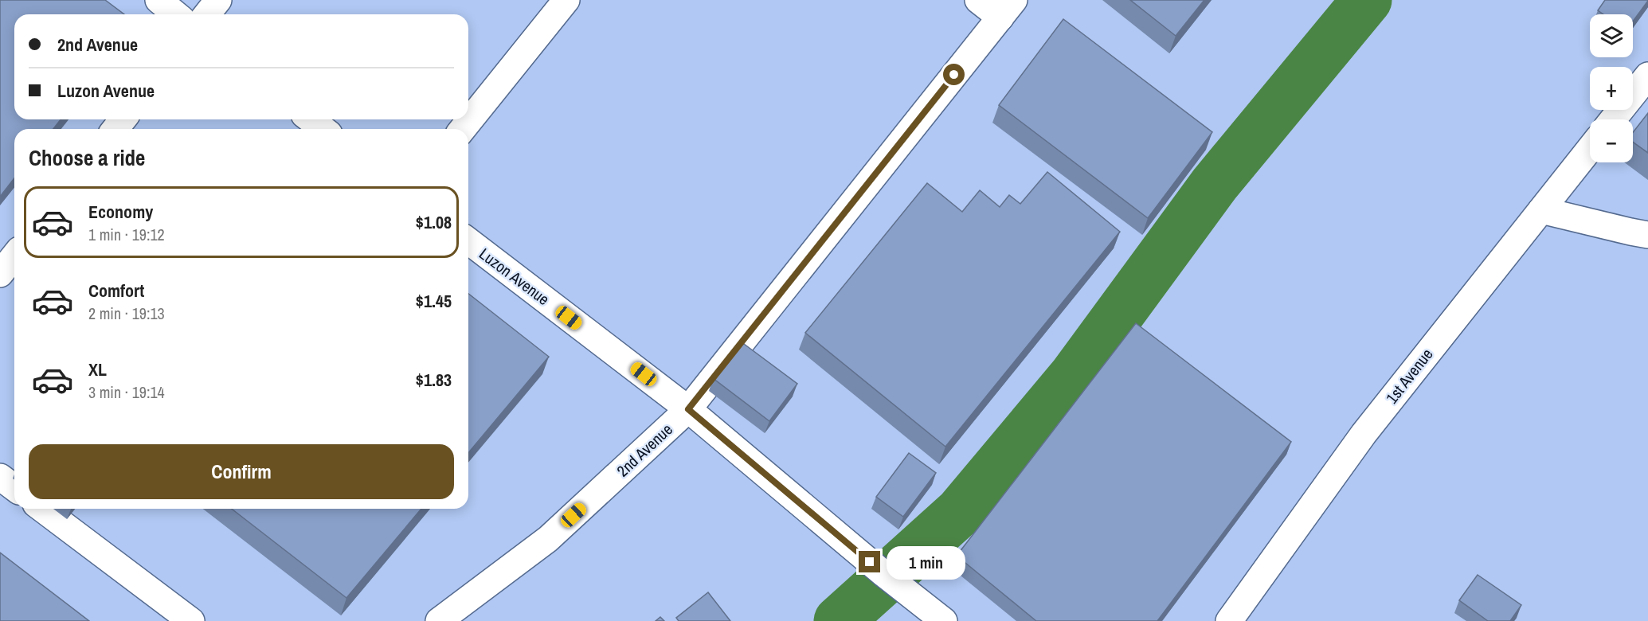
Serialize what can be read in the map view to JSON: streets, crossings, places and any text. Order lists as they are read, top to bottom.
{
  "streets": {
    "street": ["Luzon Avenue", "1st Avenue", "2nd Avenue"]
  },
  "crossings": [
    ["Luzon Avenue", "2nd Avenue"]
  ],
  "page": {
    "map_buttons": ["+", "−"],
    "banner": ["2nd Avenue", "Luzon Avenue"],
    "heading": "Choose a ride",
    "list": [
      {
        "name": "Economy",
        "note": "1 min · 19:12",
        "value": "$1.08"
      },
      {
        "name": "Comfort",
        "note": "2 min · 19:13",
        "value": "$1.45"
      },
      {
        "name": "XL",
        "note": "3 min · 19:14",
        "value": "$1.83"
      }
    ],
    "buttons": "Confirm",
    "bubble": "1 min"
  }
}
